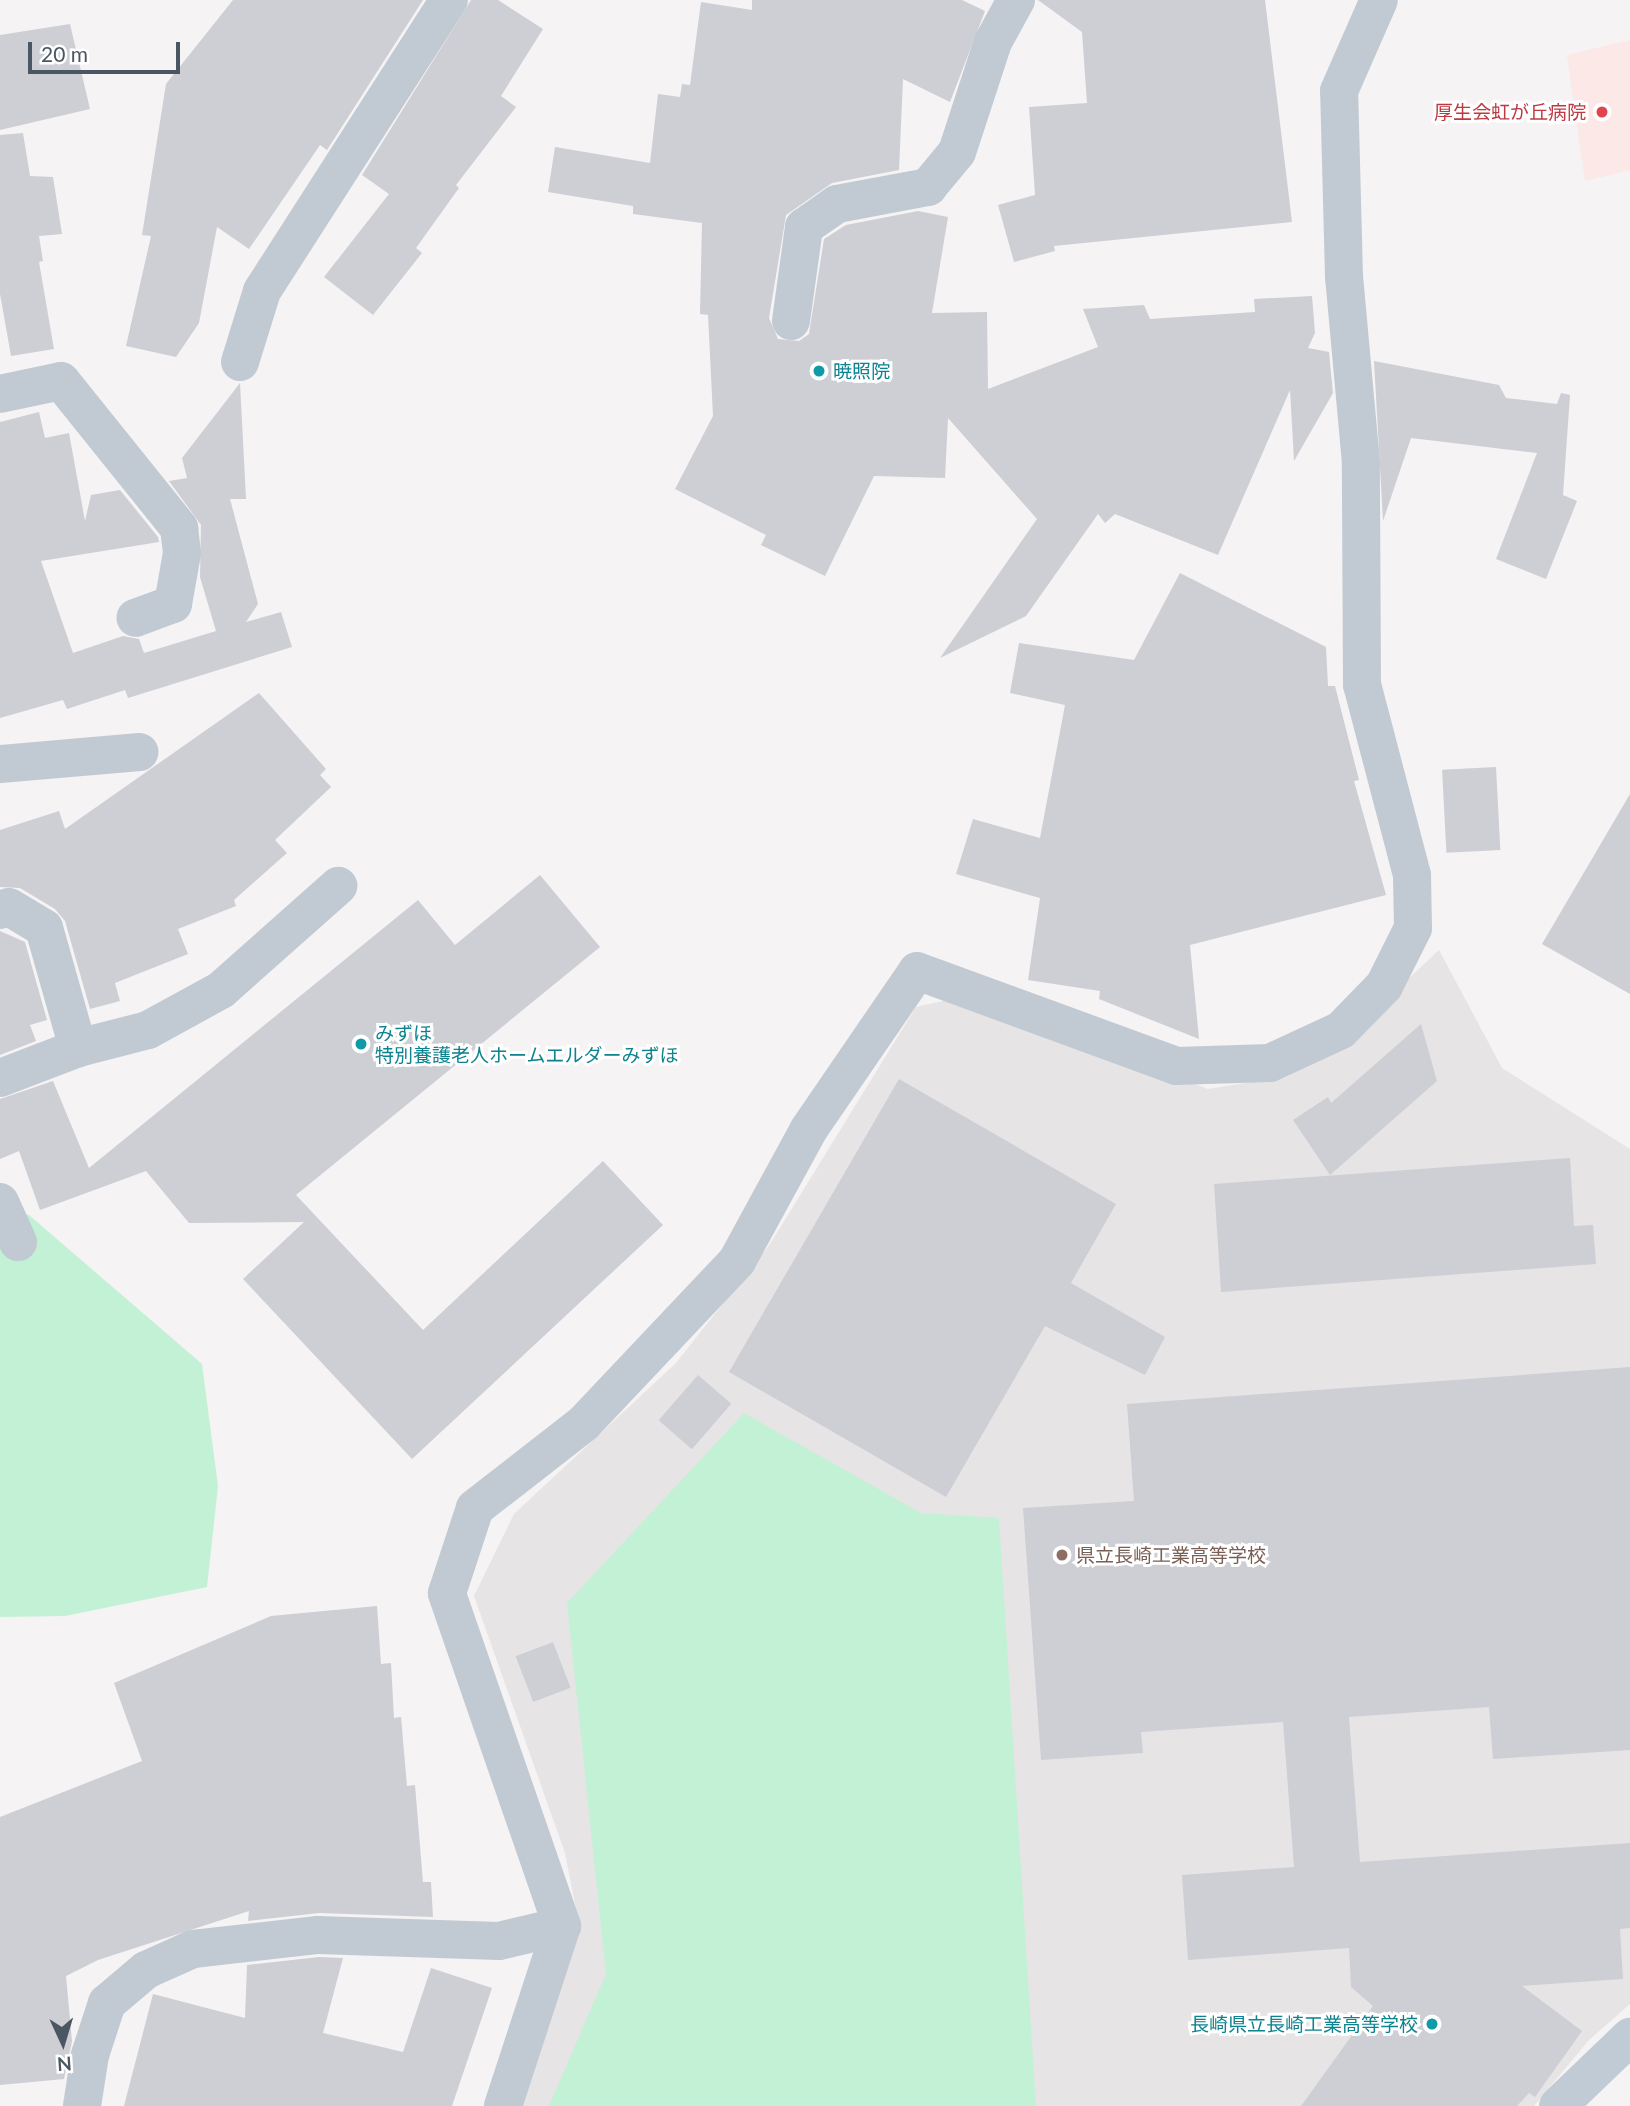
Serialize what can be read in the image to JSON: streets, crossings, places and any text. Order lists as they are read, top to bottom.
{
  "places": [
    "厚生会虹が丘病院",
    "暁照院",
    "みずほ 特別養護老人ホームエルダーみずほ",
    "県立長崎工業高等学校",
    "長崎県立長崎工業高等学校"
  ],
  "scale_bar": "20 m",
  "north": "bottom"
}
